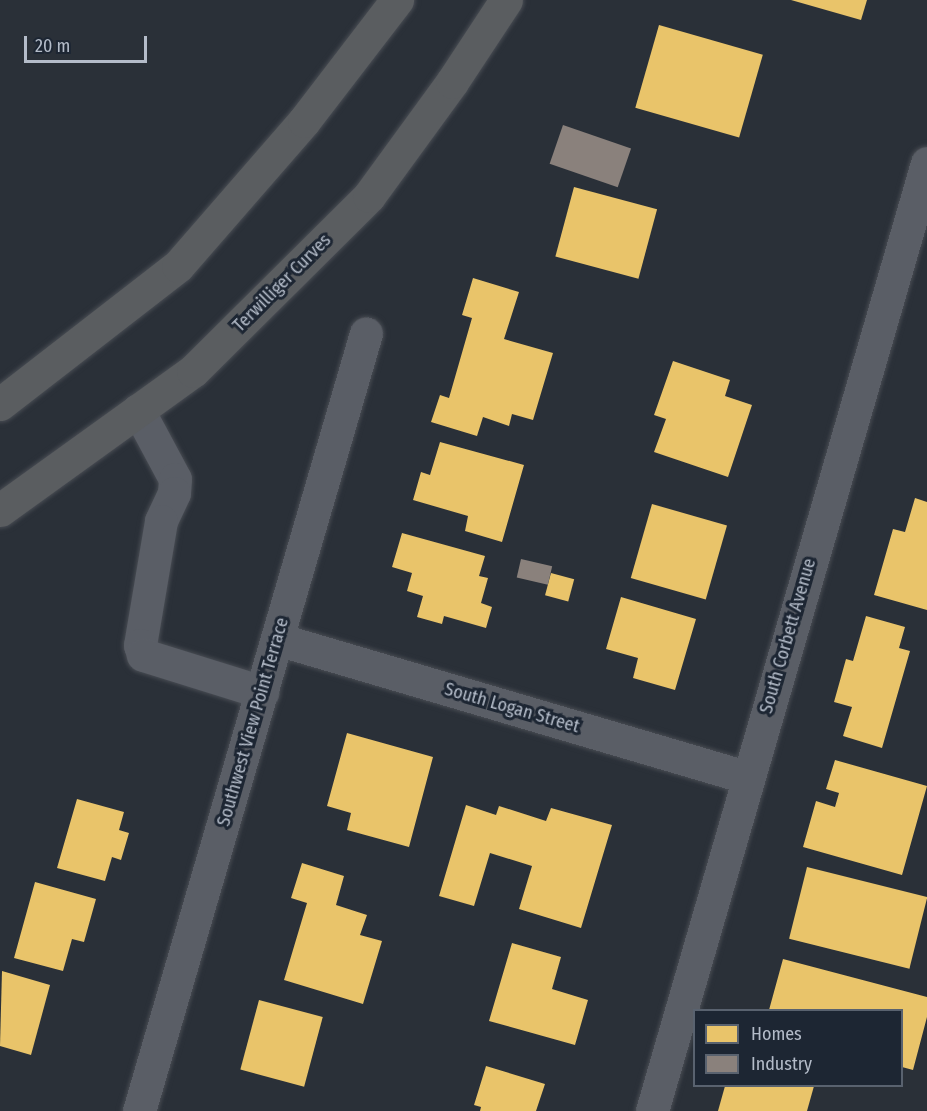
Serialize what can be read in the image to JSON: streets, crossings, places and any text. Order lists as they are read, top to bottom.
{
  "streets": {
    "highway": ["Terwilliger Curves"],
    "street": ["South Corbett Avenue", "South Logan Street", "Southwest View Point Terrace"]
  },
  "crossings": [
    ["South Corbett Avenue", "South Logan Street"],
    ["South Logan Street", "Southwest View Point Terrace"]
  ],
  "legend": ["Homes", "Industry"],
  "scale_bar": "20 m"
}
